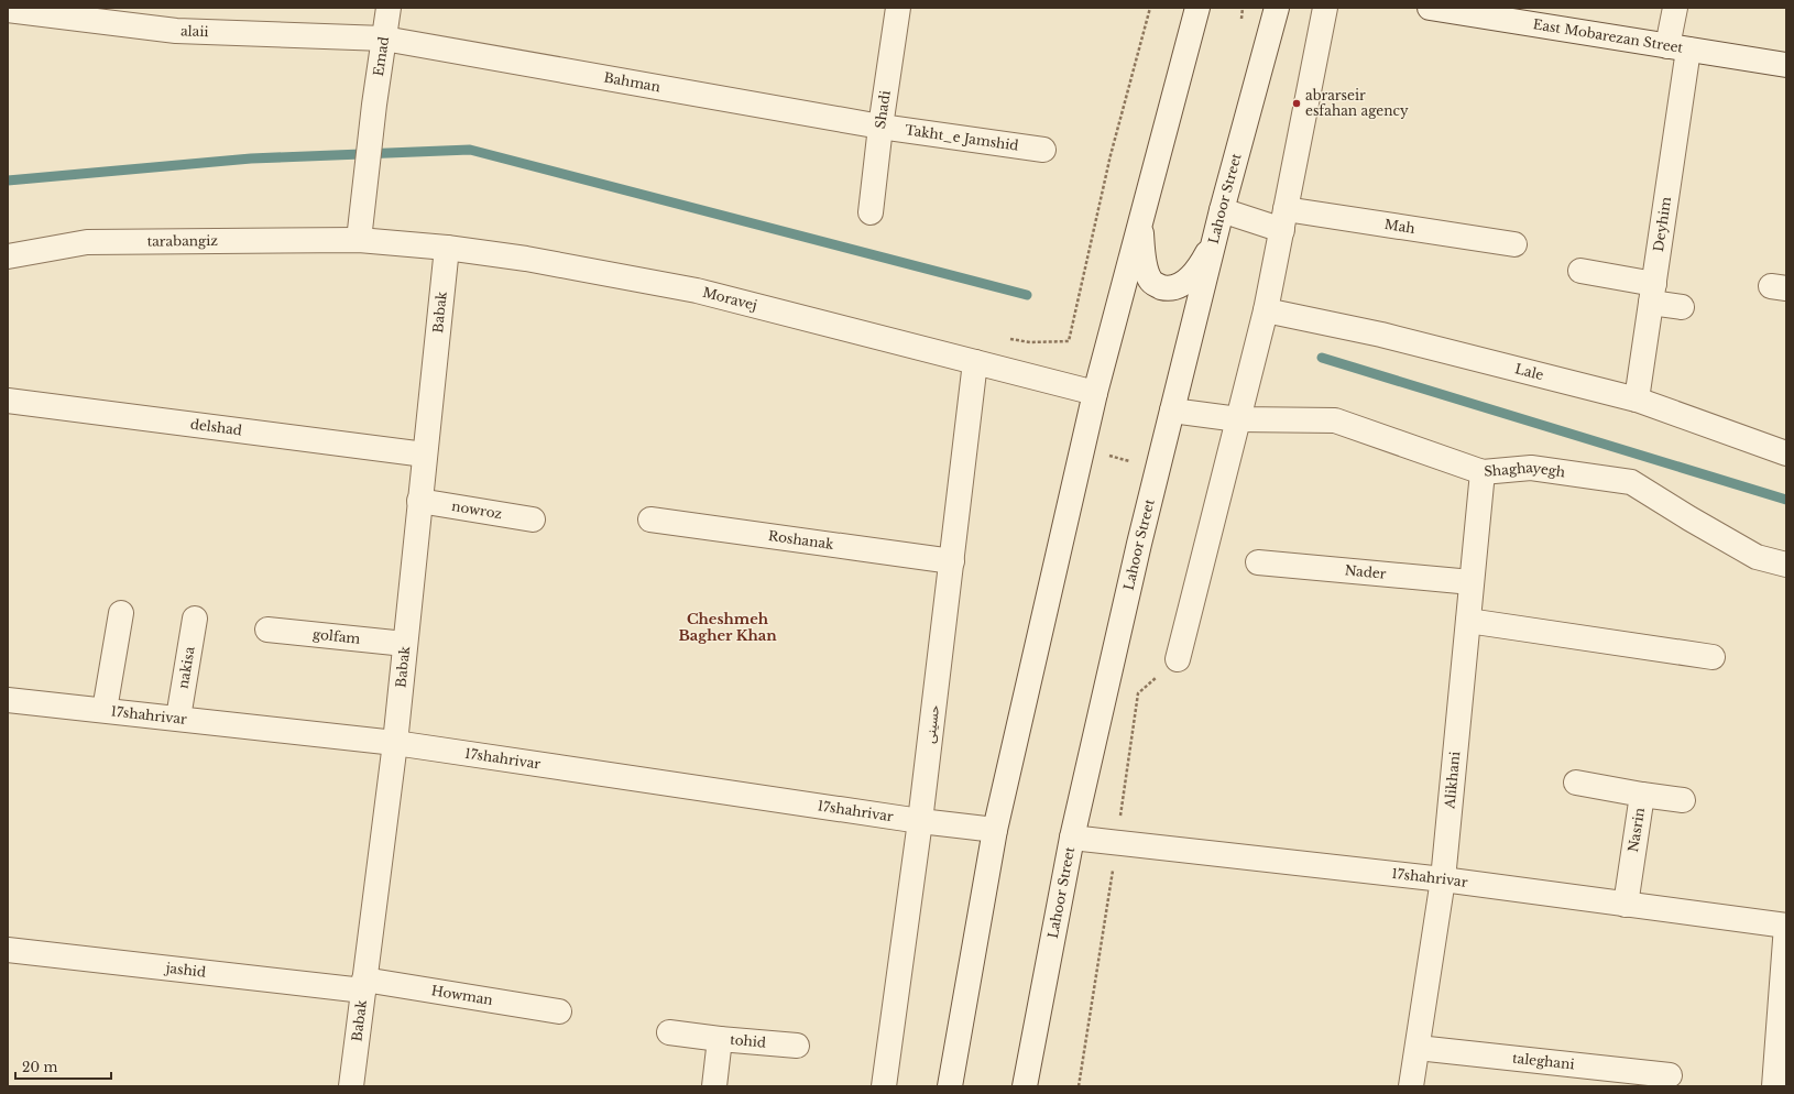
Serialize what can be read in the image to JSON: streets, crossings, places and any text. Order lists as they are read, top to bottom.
{
  "streets": {
    "street": [
      "alaii",
      "East Mobarezan Street",
      "Emad",
      "Bahman",
      "Shadi",
      "Takht_e Jamshid",
      "Lahoor Street",
      "Deyhim",
      "Mah",
      "tarabangiz",
      "Moravej",
      "Babak",
      "Lale",
      "delshad",
      "Shaghayegh",
      "nowroz",
      "Roshanak",
      "Nader",
      "golfam",
      "nakisa",
      "17shahrivar",
      "حسینی",
      "Alikhani",
      "Nasrin",
      "jashid",
      "Howman",
      "tohid",
      "taleghani"
    ]
  },
  "crossings": [
    ["alaii", "Emad"],
    ["alaii", "Bahman"],
    ["East Mobarezan Street", "Deyhim"],
    ["Emad", "Bahman"],
    ["Emad", "tarabangiz"],
    ["Emad", "Moravej"],
    ["Bahman", "Shadi"],
    ["Bahman", "Takht_e Jamshid"],
    ["Shadi", "Takht_e Jamshid"],
    ["Lahoor Street", "Mah"],
    ["Lahoor Street", "Shaghayegh"],
    ["Lahoor Street", "17shahrivar"],
    ["Deyhim", "Lale"],
    ["tarabangiz", "Moravej"],
    ["Moravej", "Babak"],
    ["Moravej", "حسینی"],
    ["Babak", "delshad"],
    ["Babak", "nowroz"],
    ["Babak", "golfam"],
    ["Babak", "17shahrivar"],
    ["Babak", "jashid"],
    ["Babak", "Howman"],
    ["Shaghayegh", "Alikhani"],
    ["Roshanak", "حسینی"],
    ["Nader", "Alikhani"],
    ["nakisa", "17shahrivar"],
    ["17shahrivar", "حسینی"],
    ["17shahrivar", "Alikhani"],
    ["17shahrivar", "Nasrin"],
    ["Alikhani", "taleghani"],
    ["jashid", "Howman"]
  ],
  "districts": ["Cheshmeh Bagher Khan"],
  "places": ["abrarseir esfahan agency"],
  "scale_bar": "20 m"
}
